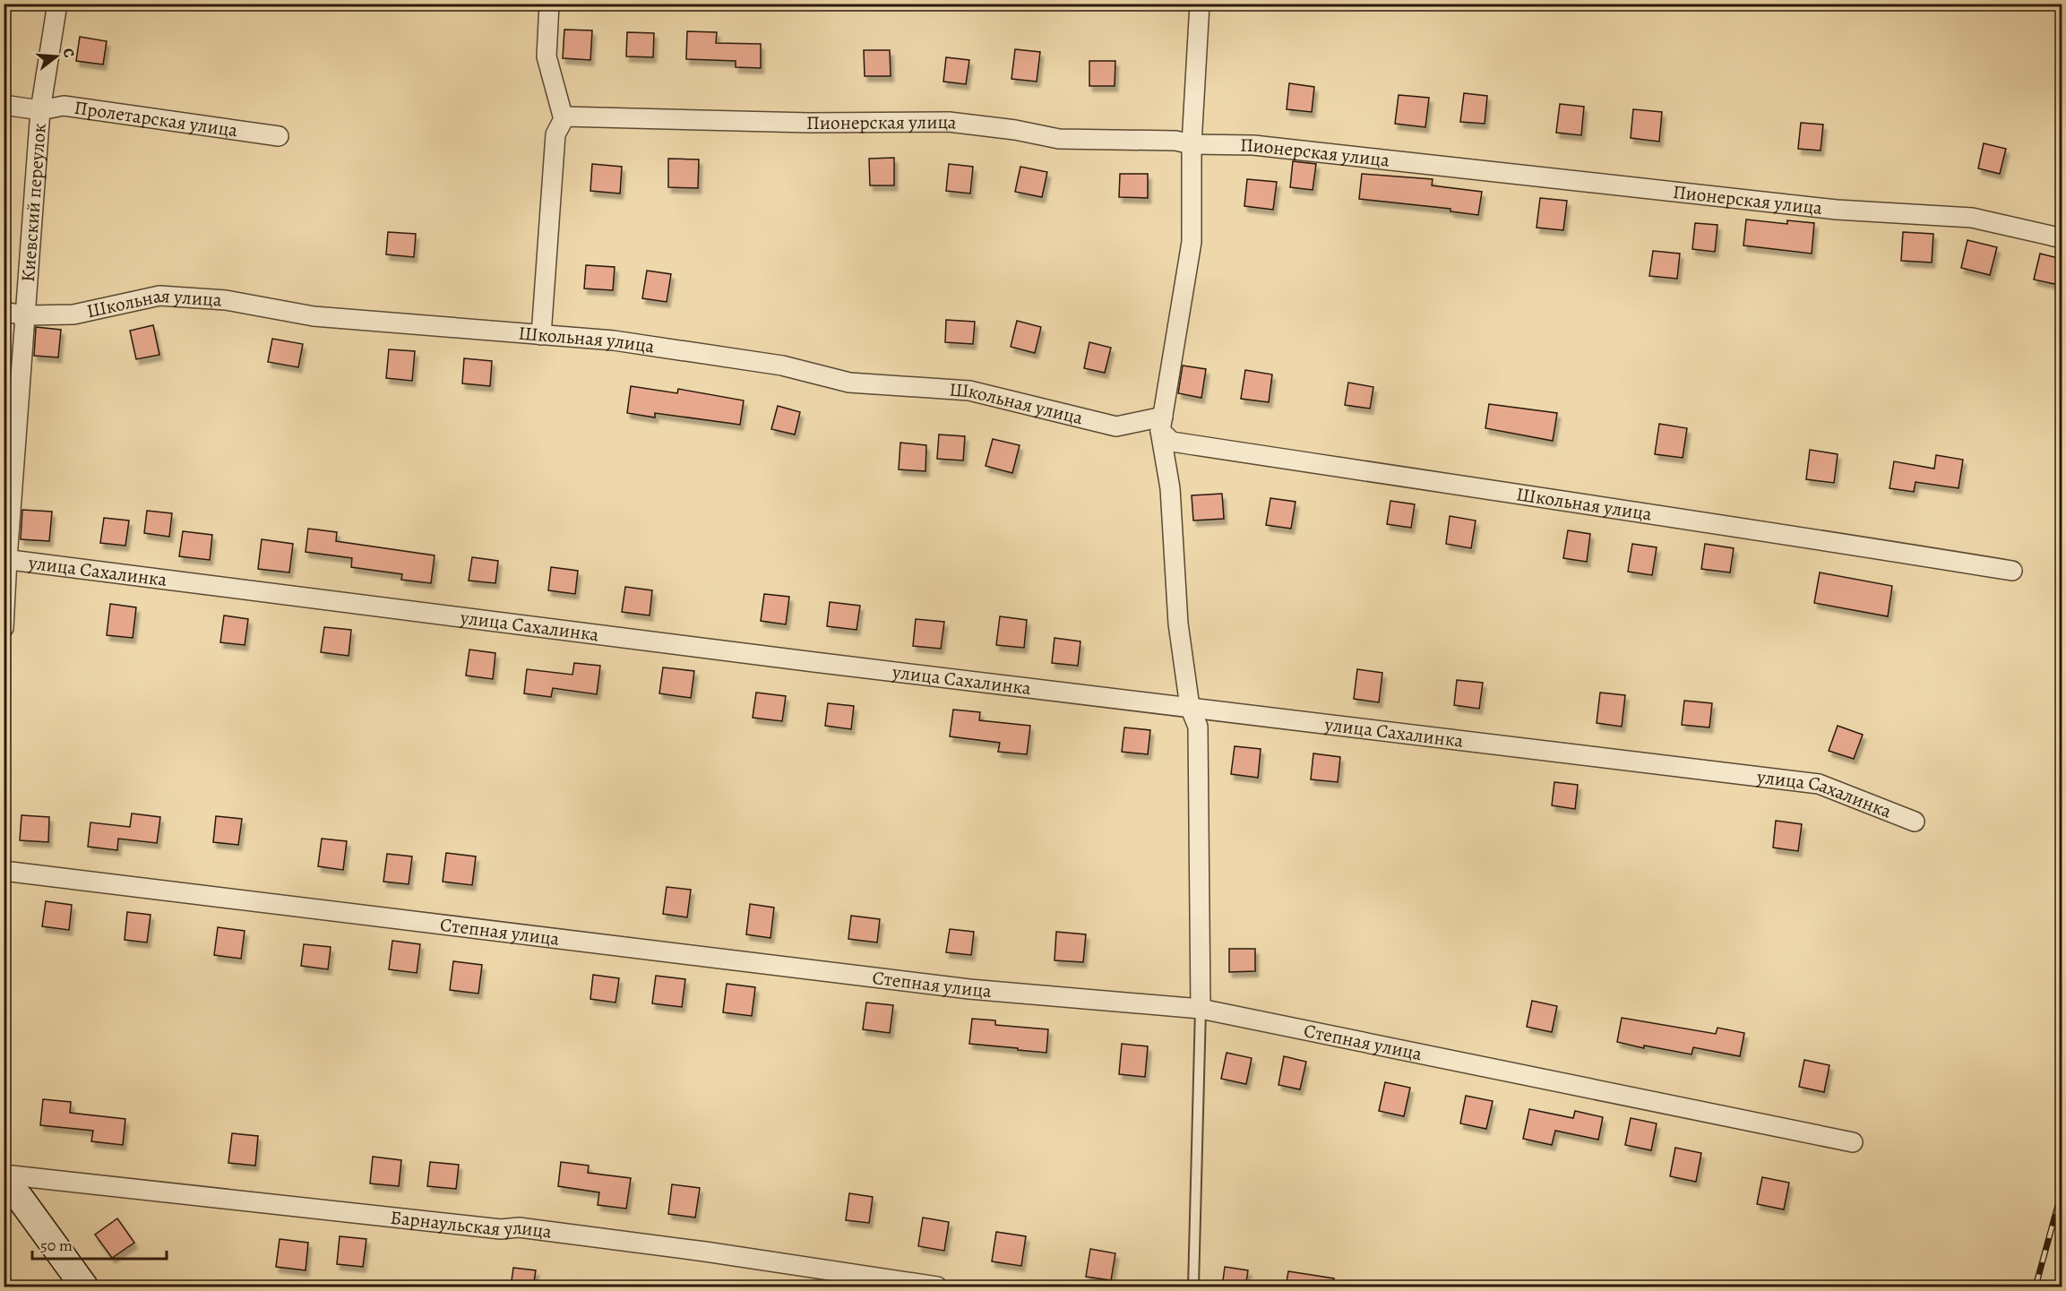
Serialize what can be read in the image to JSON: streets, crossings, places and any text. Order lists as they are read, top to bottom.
{
  "streets": {
    "street": [
      "Пролетарская улица",
      "Пионерская улица",
      "Киевский переулок",
      "Школьная улица",
      "улица Сахалинка",
      "Степная улица",
      "Барнаульская улица"
    ]
  },
  "crossings": [
    ["Пролетарская улица", "Киевский переулок"],
    ["Киевский переулок", "Школьная улица"],
    ["Киевский переулок", "улица Сахалинка"]
  ],
  "scale_bar": "50 m",
  "north": "right"
}
